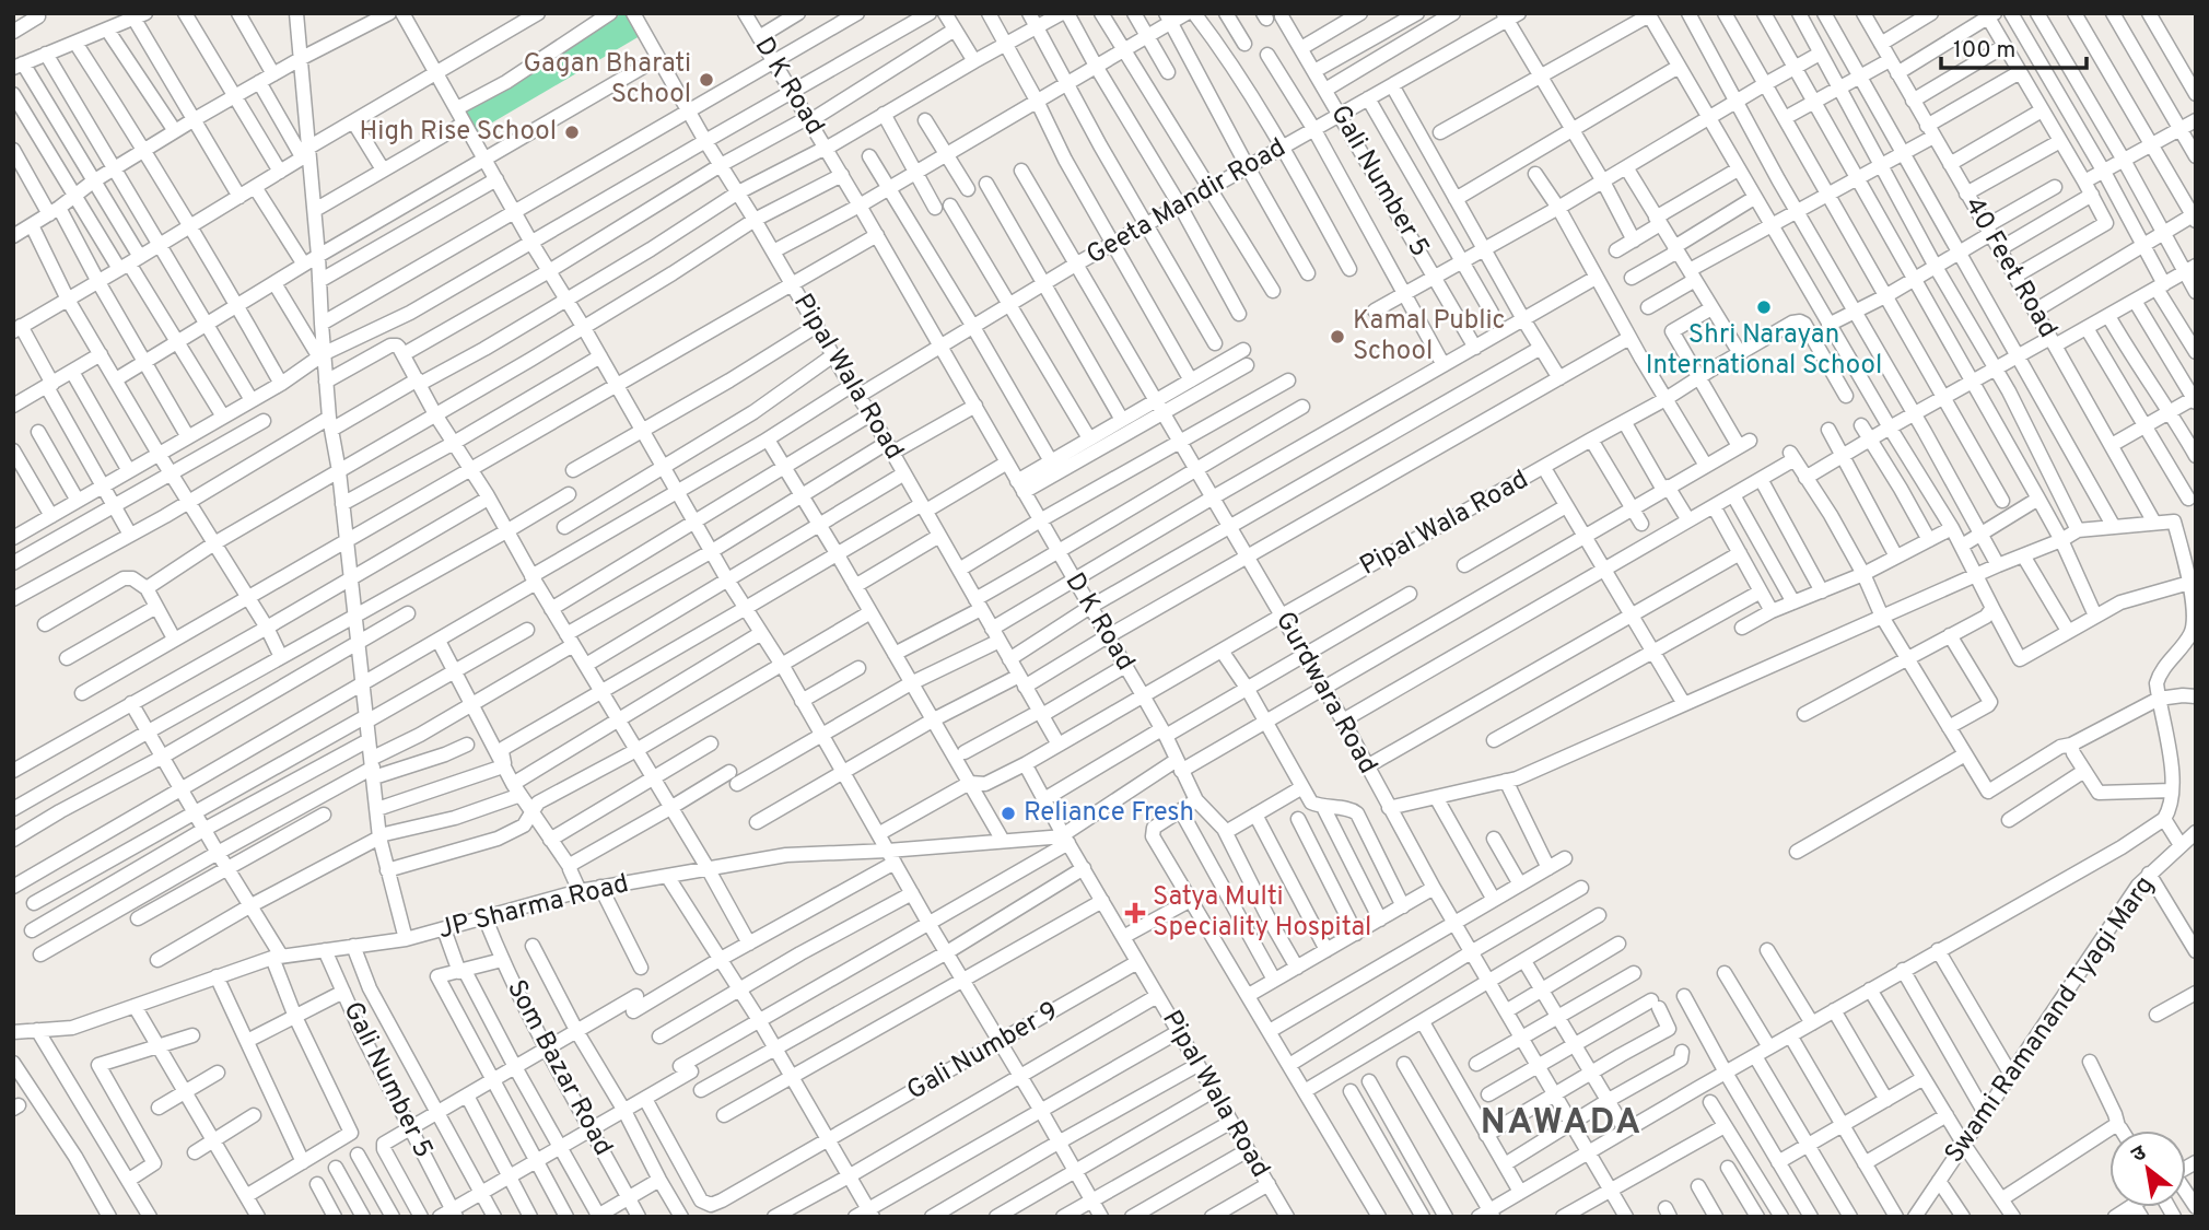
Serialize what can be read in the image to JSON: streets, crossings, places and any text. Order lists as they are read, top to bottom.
{
  "streets": {
    "street": [
      "D K Road",
      "Gali Number 5",
      "Geeta Mandir Road",
      "40 Feet Road",
      "Pipal Wala Road",
      "Gurdwara Road",
      "JP Sharma Road",
      "Swami Ramanand Tyagi Marg",
      "Gali Number 9",
      "Som Bazar Road"
    ]
  },
  "crossings": [
    ["D K Road", "Geeta Mandir Road"],
    ["D K Road", "Pipal Wala Road"],
    ["Gali Number 5", "Geeta Mandir Road"],
    ["Gali Number 5", "JP Sharma Road"],
    ["Geeta Mandir Road", "Pipal Wala Road"],
    ["Geeta Mandir Road", "Gurdwara Road"],
    ["Pipal Wala Road", "Gurdwara Road"],
    ["Pipal Wala Road", "JP Sharma Road"],
    ["Pipal Wala Road", "Gali Number 9"],
    ["JP Sharma Road", "Som Bazar Road"]
  ],
  "districts": ["NAWADA"],
  "places": {
    "other": [
      "Gagan Bharati School",
      "High Rise School",
      "Shri Narayan International School",
      "Kamal Public School",
      "Reliance Fresh"
    ],
    "health": ["Satya Multi Speciality Hospital"]
  },
  "scale_bar": "100 m",
  "north": "top left"
}
